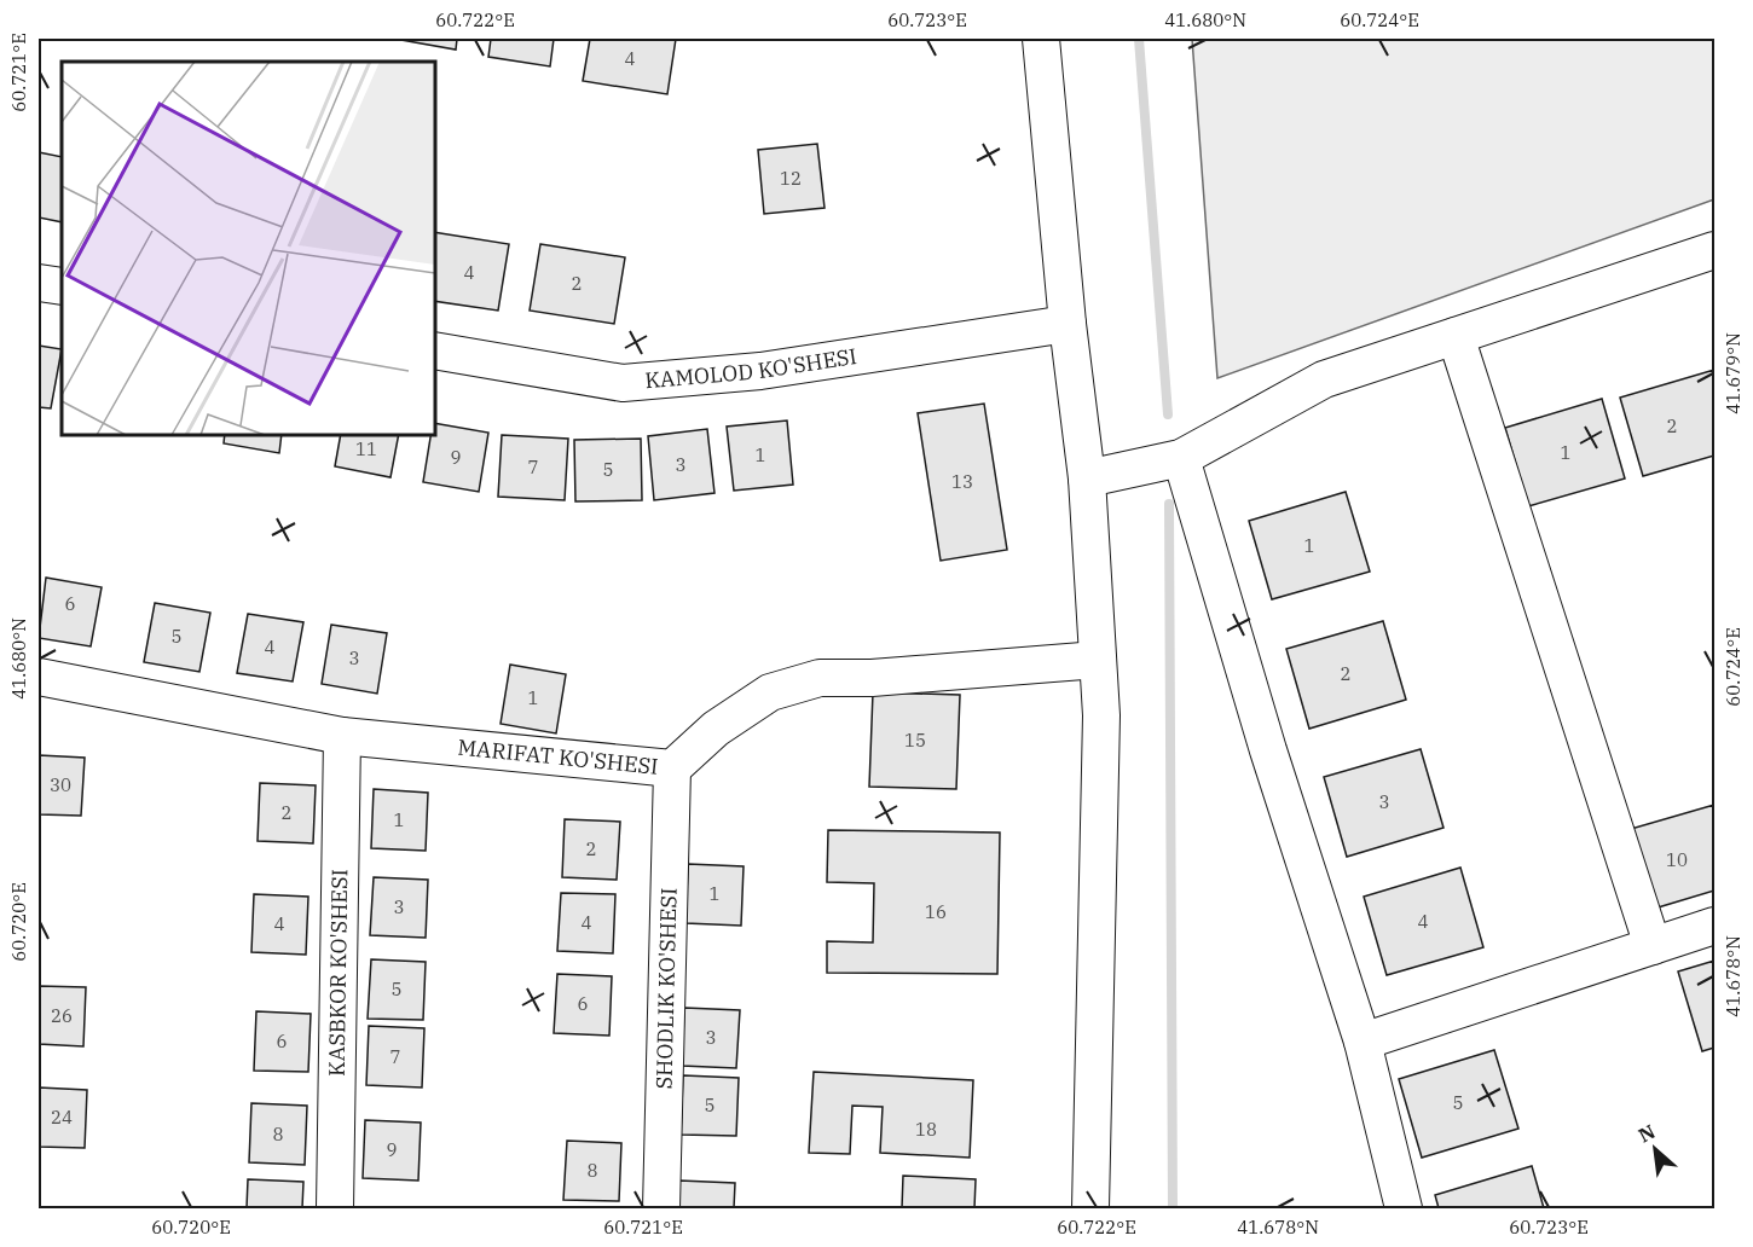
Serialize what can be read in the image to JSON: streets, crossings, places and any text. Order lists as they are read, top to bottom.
{
  "streets": {
    "street": [
      "KAMOLOD KO'SHESI",
      "MARIFAT KO'SHESI",
      "KASBKOR KO'SHESI",
      "SHODLIK KO'SHESI"
    ]
  },
  "crossings": [
    ["MARIFAT KO'SHESI", "KASBKOR KO'SHESI"],
    ["MARIFAT KO'SHESI", "SHODLIK KO'SHESI"]
  ],
  "house_numbers": [
    "4",
    "12",
    "4",
    "2",
    "2",
    "11",
    "1",
    "1",
    "9",
    "3",
    "7",
    "5",
    "13",
    "1",
    "6",
    "5",
    "4",
    "3",
    "2",
    "1",
    "15",
    "30",
    "3",
    "2",
    "1",
    "2",
    "10",
    "1",
    "3",
    "16",
    "4",
    "4",
    "4",
    "5",
    "6",
    "26",
    "3",
    "6",
    "7",
    "5",
    "5",
    "24",
    "18",
    "8",
    "9",
    "8"
  ],
  "north": "top left",
  "coordinates": [
    "60.722°E",
    "60.723°E",
    "41.680°N",
    "60.724°E",
    "60.721°E",
    "41.679°N",
    "60.720°E",
    "41.678°N"
  ]
}
